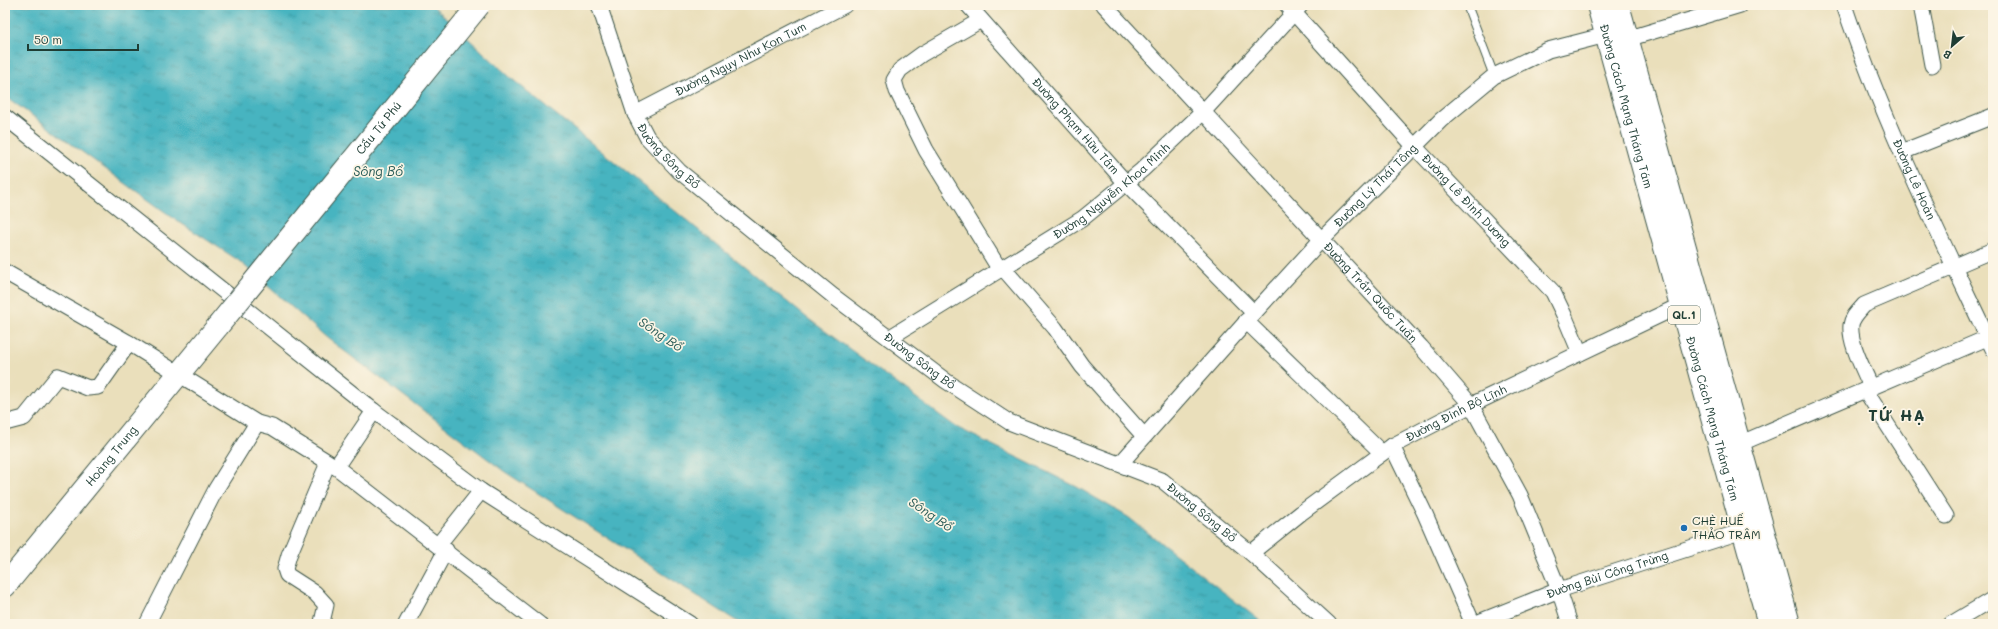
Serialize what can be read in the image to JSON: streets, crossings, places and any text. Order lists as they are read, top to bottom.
{
  "streets": {
    "main road": [
      "Đường Cách Mạng Tháng Tám",
      "Cầu Tứ Phú",
      "QL.1",
      "Hoàng Trung"
    ],
    "street": [
      "Đường Ngụy Như Kon Tum",
      "Đường Phạm Hữu Tâm",
      "Đường Sông Bồ",
      "Đường Lê Hoàn",
      "Đường Lý Thái Tông",
      "Đường Nguyễn Khoa Minh",
      "Đường Lê Đình Dương",
      "Đường Trần Quốc Tuấn",
      "Đường Đinh Bộ Lĩnh",
      "Đường Bùi Công Trừng"
    ]
  },
  "crossings": [
    ["Đường Ngụy Như Kon Tum", "Đường Sông Bồ"],
    ["Đường Cách Mạng Tháng Tám", "Đường Lý Thái Tông"],
    ["Đường Cách Mạng Tháng Tám", "Đường Đinh Bộ Lĩnh"],
    ["Đường Cách Mạng Tháng Tám", "Đường Bùi Công Trừng"],
    ["Đường Phạm Hữu Tâm", "Đường Lý Thái Tông"],
    ["Đường Phạm Hữu Tâm", "Đường Nguyễn Khoa Minh"],
    ["Đường Phạm Hữu Tâm", "Đường Đinh Bộ Lĩnh"],
    ["Đường Phạm Hữu Tâm", "Đường Bùi Công Trừng"],
    ["Cầu Tứ Phú", "Hoàng Trung"],
    ["Đường Sông Bồ", "Đường Lý Thái Tông"],
    ["Đường Sông Bồ", "Đường Nguyễn Khoa Minh"],
    ["Đường Sông Bồ", "Đường Đinh Bộ Lĩnh"],
    ["Đường Lý Thái Tông", "Đường Lê Đình Dương"],
    ["Đường Lý Thái Tông", "Đường Trần Quốc Tuấn"],
    ["Đường Nguyễn Khoa Minh", "Đường Lê Đình Dương"],
    ["Đường Nguyễn Khoa Minh", "Đường Trần Quốc Tuấn"],
    ["Đường Lê Đình Dương", "Đường Đinh Bộ Lĩnh"],
    ["Đường Trần Quốc Tuấn", "Đường Đinh Bộ Lĩnh"],
    ["Đường Trần Quốc Tuấn", "Đường Bùi Công Trừng"]
  ],
  "districts": ["TỨ HẠ"],
  "water": ["Sông Bồ"],
  "places": ["CHÈ HUẾ THẢO TRÂM"],
  "scale_bar": "50 m",
  "north": "bottom left"
}
